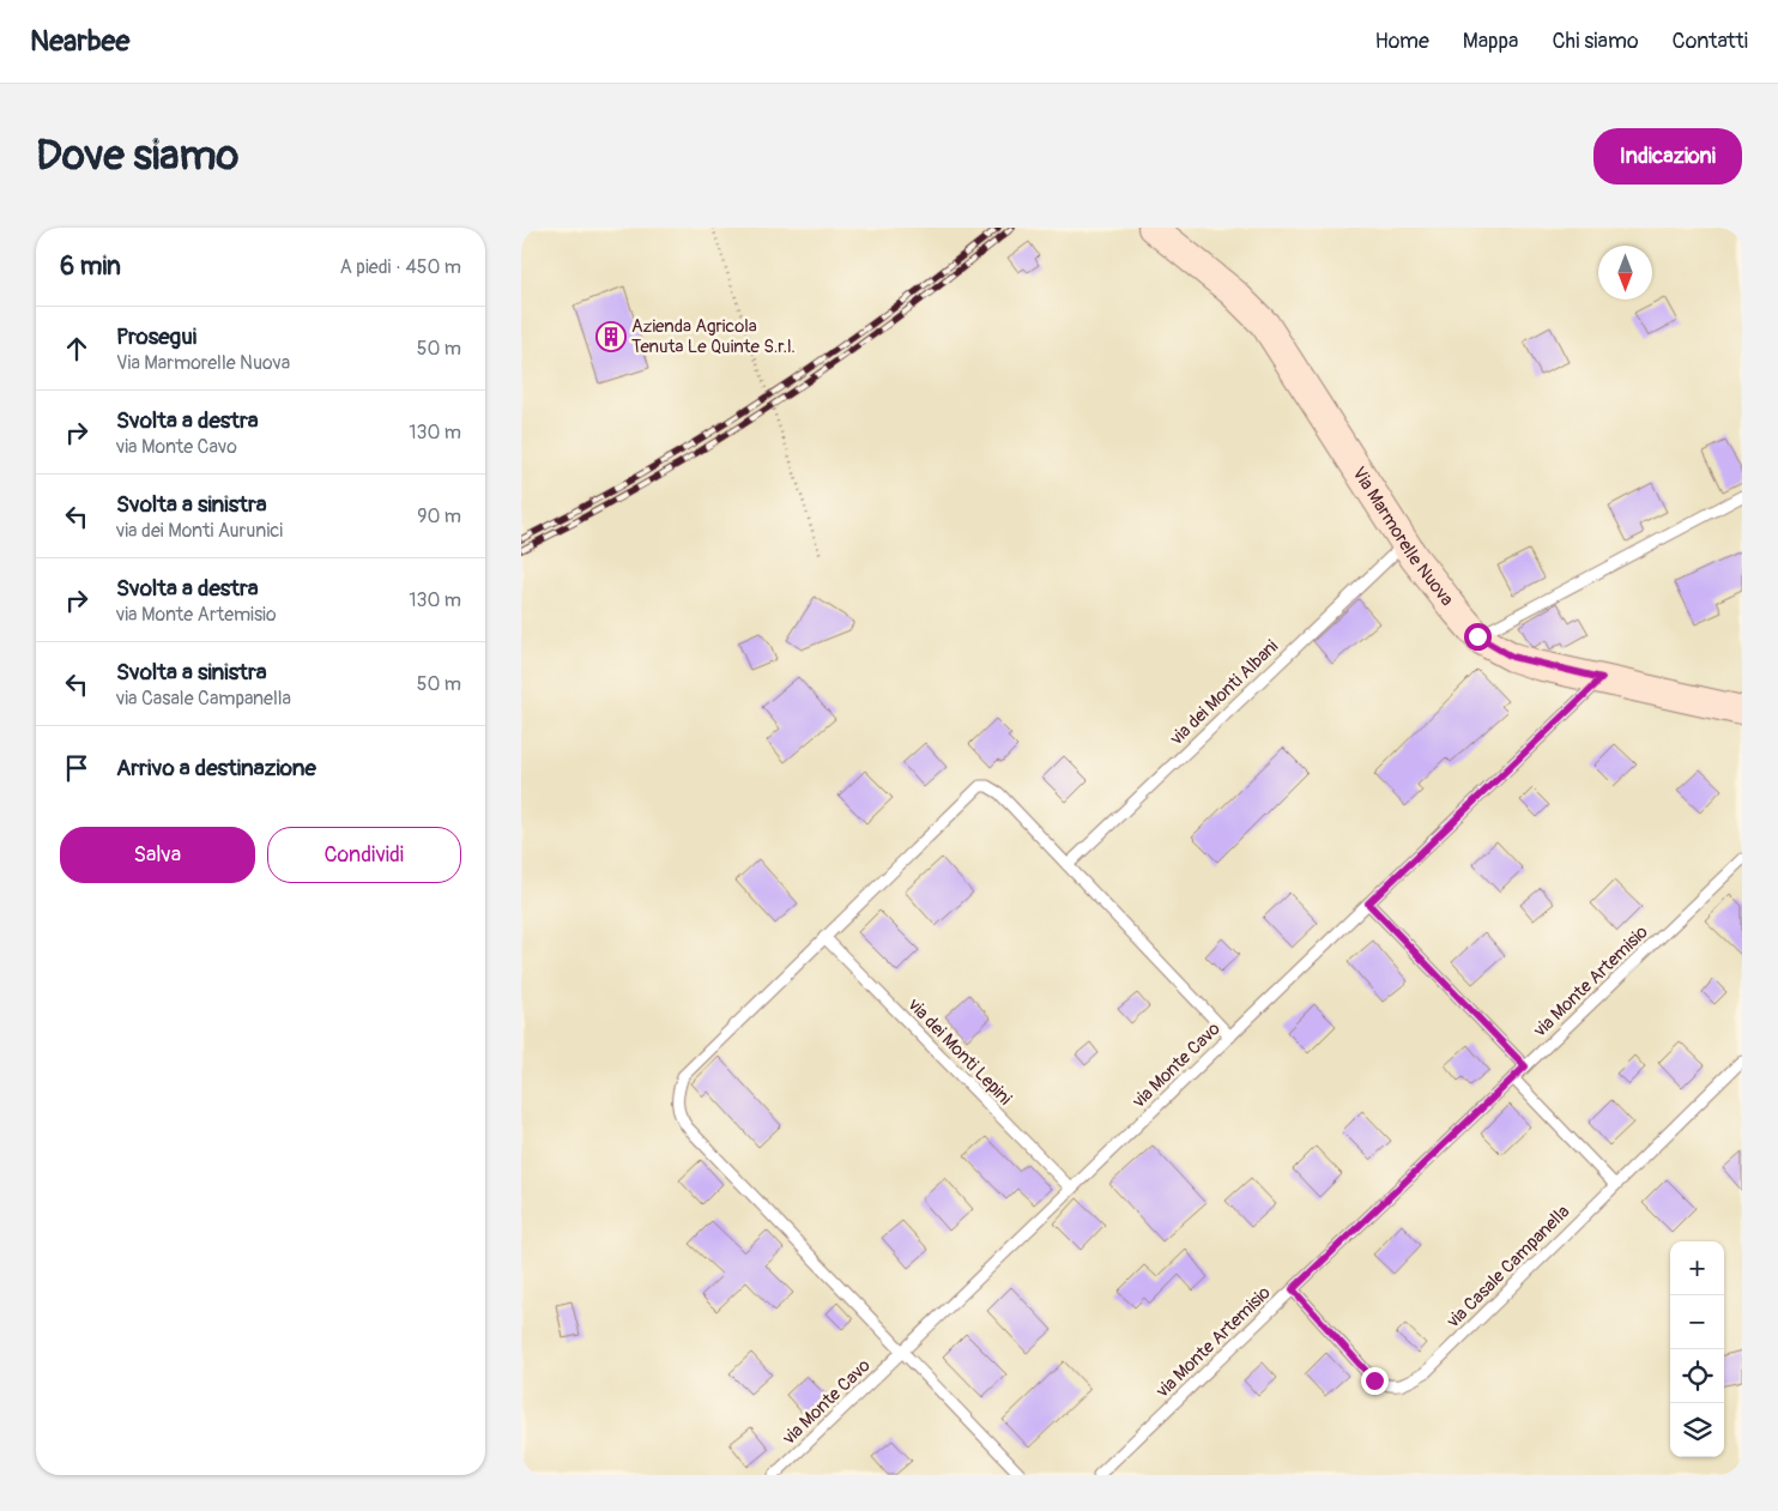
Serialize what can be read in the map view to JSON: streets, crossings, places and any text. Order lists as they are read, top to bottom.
{
  "streets": {
    "street": ["Via Marmorelle Nuova"],
    "lane": [
      "via dei Monti Albani",
      "via Monte Artemisio",
      "via dei Monti Lepini",
      "via Monte Cavo",
      "via Casale Campanella"
    ]
  },
  "crossings": [
    ["Via Marmorelle Nuova", "via dei Monti Albani"],
    ["Via Marmorelle Nuova", "via Monte Cavo"],
    ["via Monte Artemisio", "via Casale Campanella"],
    ["via dei Monti Lepini", "via Monte Cavo"]
  ],
  "places": {
    "building": ["Azienda Agricola Tenuta Le Quinte S.r.l."]
  },
  "north": "bottom",
  "page": {
    "header": "Nearbee",
    "nav": [
      "Home",
      "Mappa",
      "Chi siamo",
      "Contatti"
    ],
    "buttons": [
      "Indicazioni",
      ["Salva", "Condividi"]
    ],
    "title": "Dove siamo",
    "heading": ["6 min", "A piedi · 450 m"],
    "list": [
      ["Prosegui", "Via Marmorelle Nuova", "50 m"],
      ["Svolta a destra", "via Monte Cavo", "130 m"],
      ["Svolta a sinistra", "via dei Monti Aurunici", "90 m"],
      ["Svolta a destra", "via Monte Artemisio", "130 m"],
      ["Svolta a sinistra", "via Casale Campanella", "50 m"],
      "Arrivo a destinazione"
    ],
    "map_buttons": ["+", "−"]
  }
}
